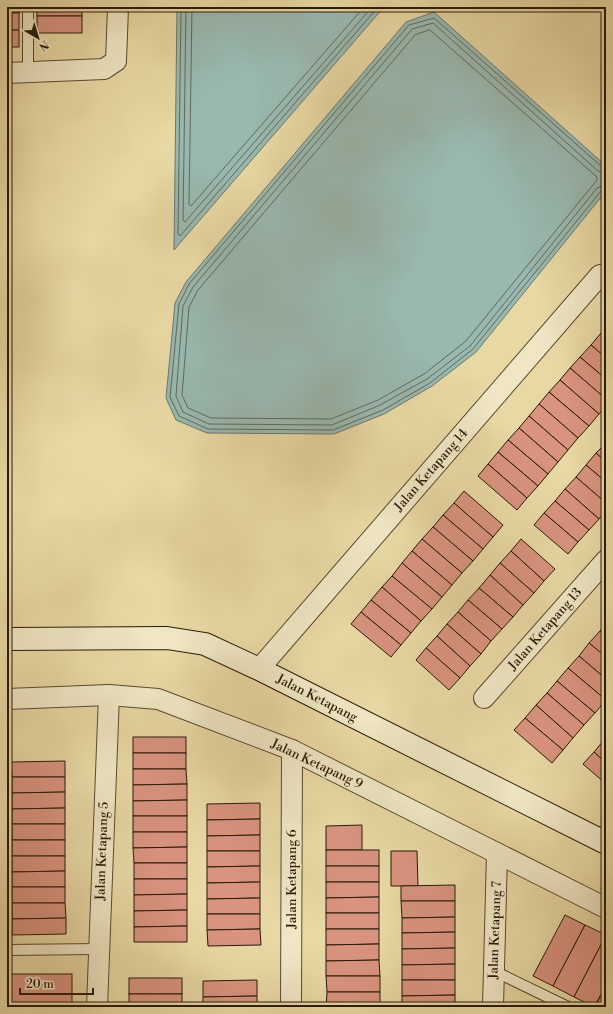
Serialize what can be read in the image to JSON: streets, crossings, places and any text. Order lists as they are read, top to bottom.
{
  "streets": {
    "street": [
      "Jalan Ketapang 14",
      "Jalan Ketapang 13",
      "Jalan Ketapang",
      "Jalan Ketapang 9",
      "Jalan Ketapang 5",
      "Jalan Ketapang 6",
      "Jalan Ketapang 7"
    ]
  },
  "crossings": [
    ["Jalan Ketapang 14", "Jalan Ketapang"],
    ["Jalan Ketapang 9", "Jalan Ketapang 5"],
    ["Jalan Ketapang 9", "Jalan Ketapang 6"],
    ["Jalan Ketapang 9", "Jalan Ketapang 7"]
  ],
  "scale_bar": "20 m",
  "north": "bottom right"
}
